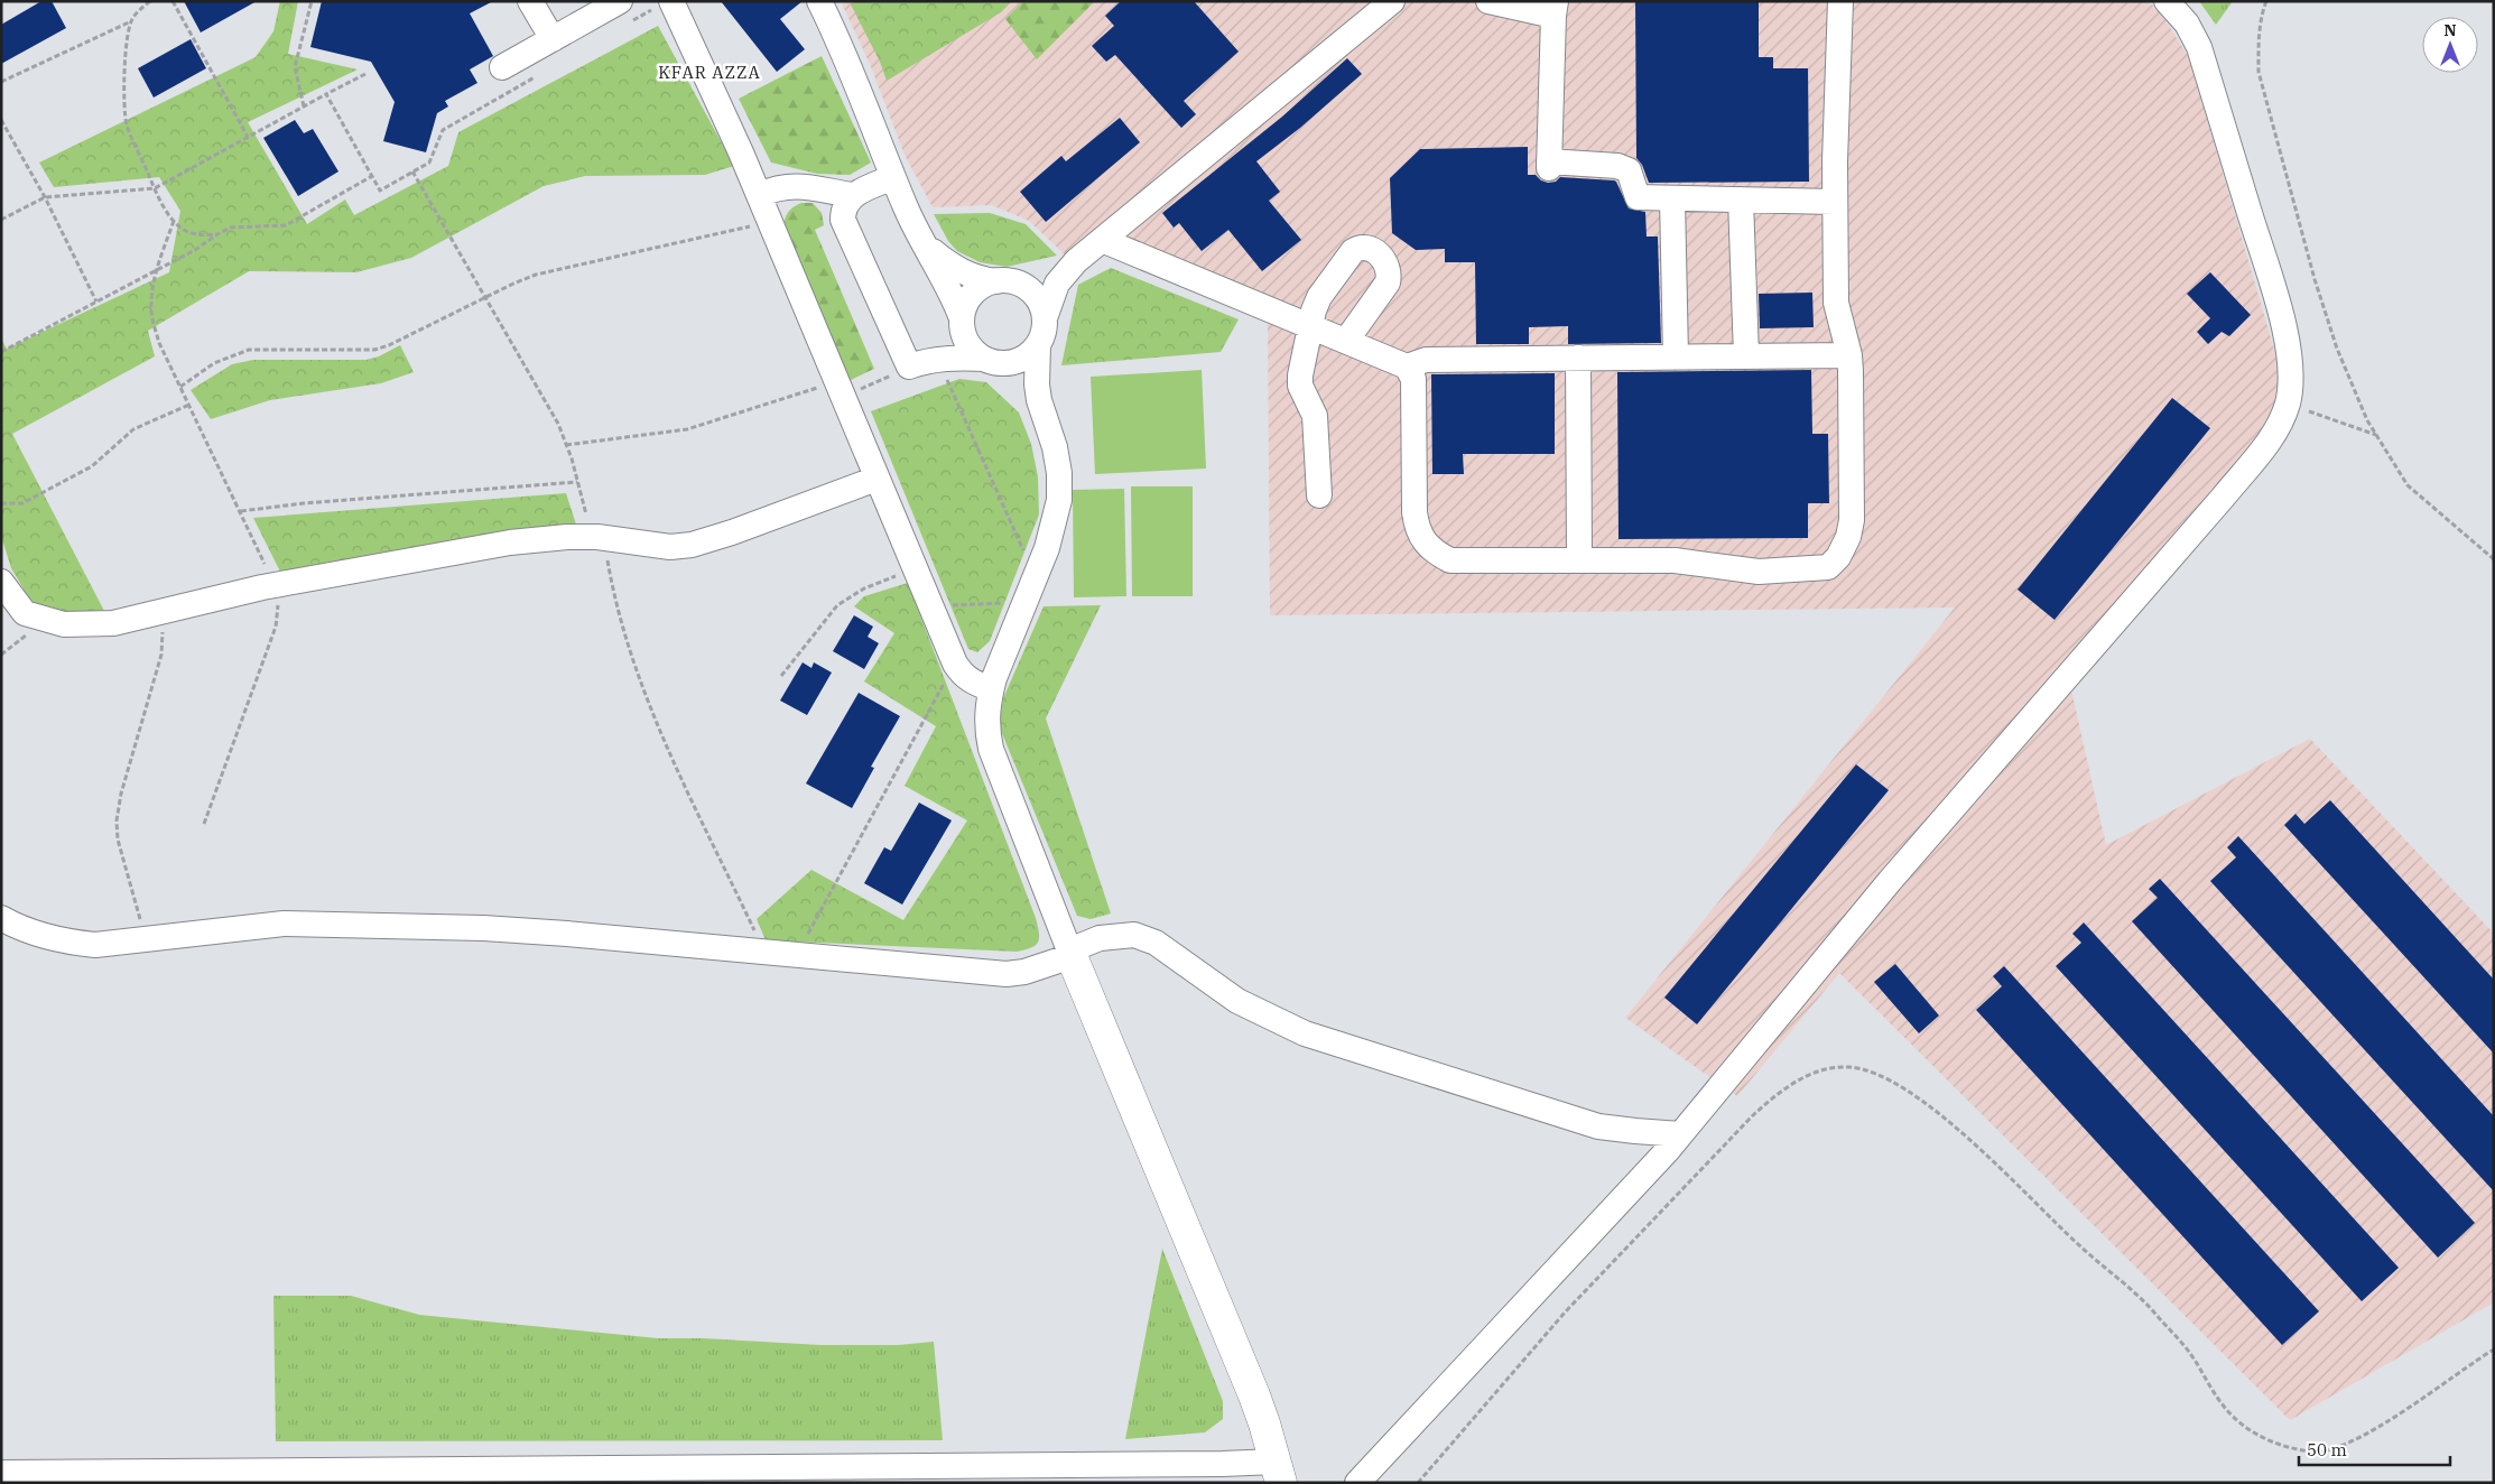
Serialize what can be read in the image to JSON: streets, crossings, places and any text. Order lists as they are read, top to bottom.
{
  "districts": ["KFAR AZZA"],
  "scale_bar": "50 m",
  "north": "top"
}
